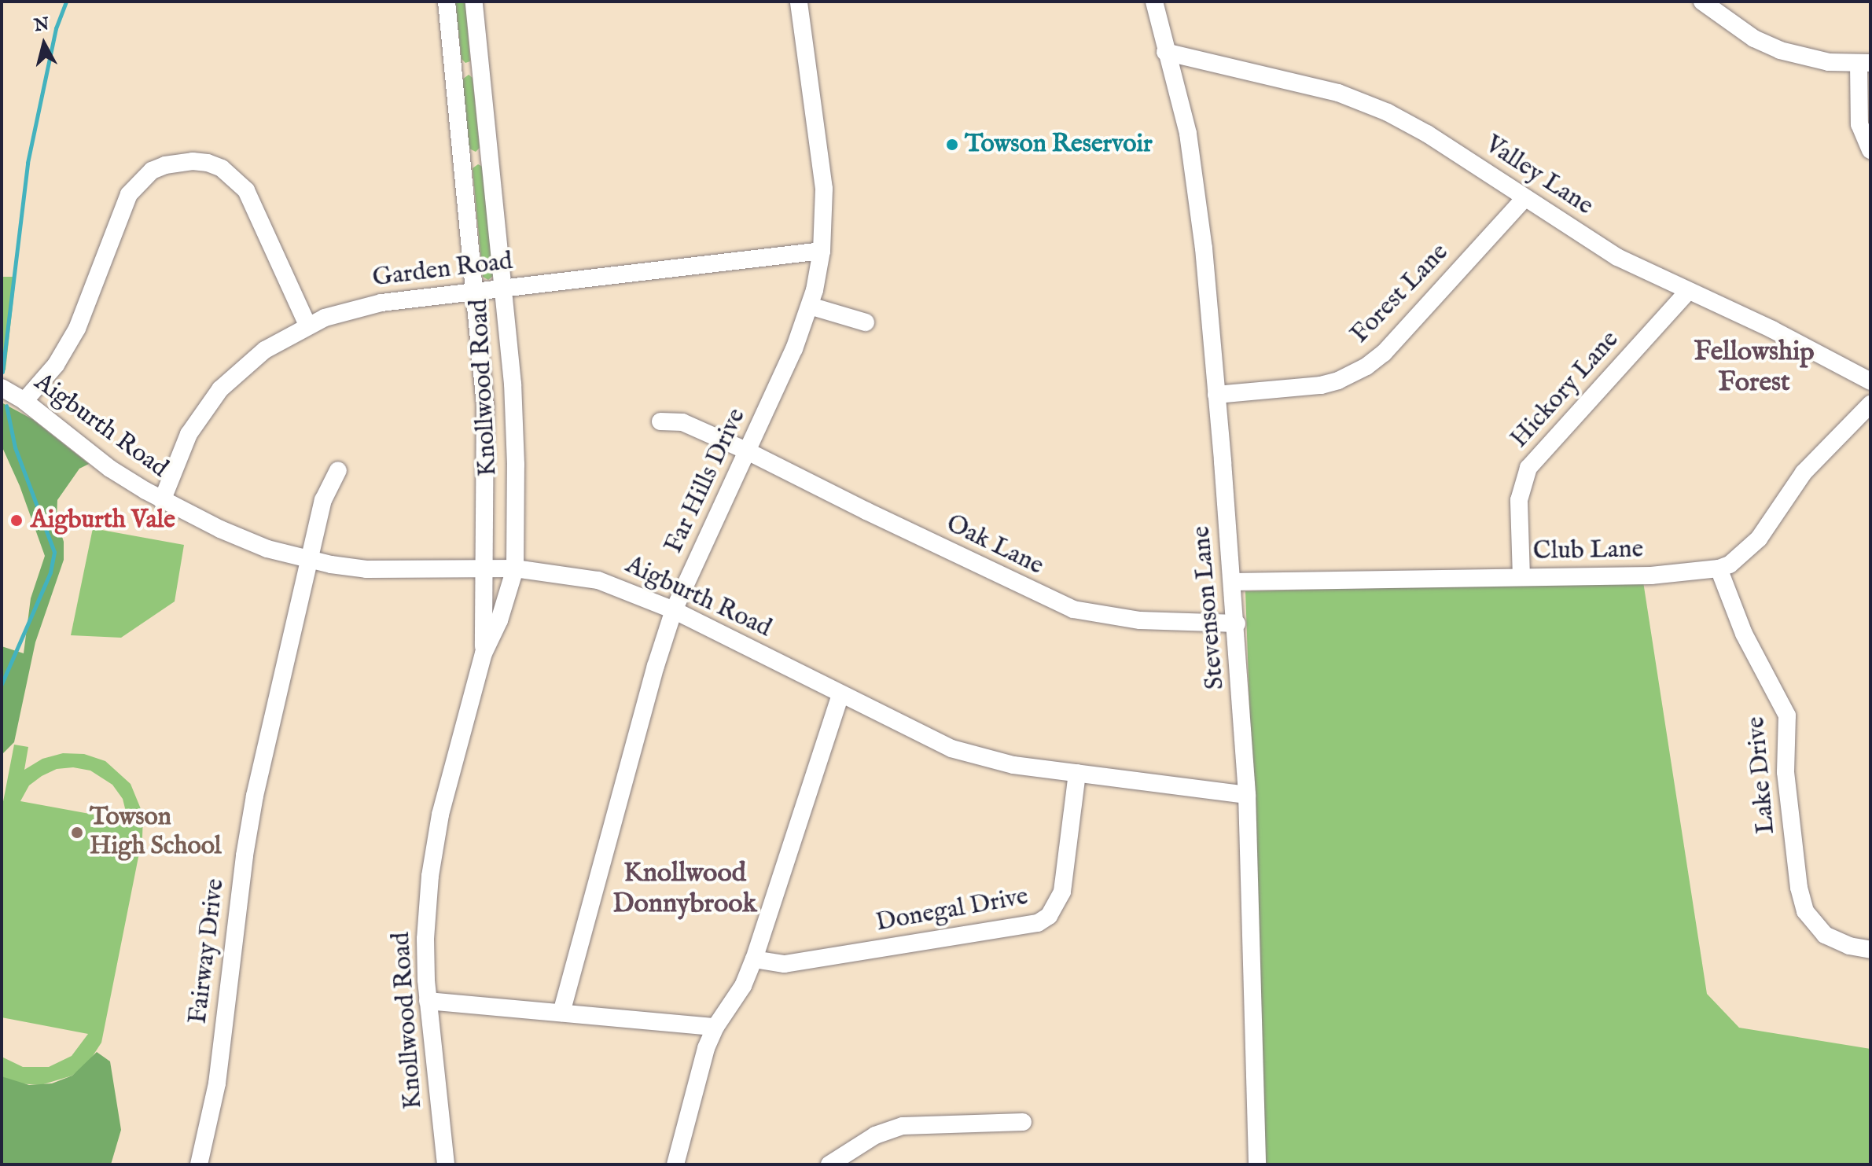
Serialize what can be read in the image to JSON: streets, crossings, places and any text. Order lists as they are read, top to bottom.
{
  "streets": {
    "street": [
      "Valley Lane",
      "Garden Road",
      "Forest Lane",
      "Knollwood Road",
      "Hickory Lane",
      "Aigburth Road",
      "Far Hills Drive",
      "Oak Lane",
      "Club Lane",
      "Stevenson Lane",
      "Lake Drive",
      "Donegal Drive",
      "Fairway Drive"
    ]
  },
  "crossings": [
    ["Valley Lane", "Forest Lane"],
    ["Valley Lane", "Hickory Lane"],
    ["Valley Lane", "Stevenson Lane"],
    ["Garden Road", "Knollwood Road"],
    ["Garden Road", "Aigburth Road"],
    ["Garden Road", "Far Hills Drive"],
    ["Forest Lane", "Stevenson Lane"],
    ["Knollwood Road", "Aigburth Road"],
    ["Hickory Lane", "Club Lane"],
    ["Aigburth Road", "Far Hills Drive"],
    ["Aigburth Road", "Stevenson Lane"],
    ["Aigburth Road", "Donegal Drive"],
    ["Aigburth Road", "Fairway Drive"],
    ["Far Hills Drive", "Oak Lane"],
    ["Oak Lane", "Stevenson Lane"],
    ["Club Lane", "Stevenson Lane"],
    ["Club Lane", "Lake Drive"]
  ],
  "districts": ["Fellowship Forest", "Knollwood Donnybrook"],
  "places": ["Towson Reservoir", "Aigburth Vale", "Towson High School"],
  "north": "top"
}
